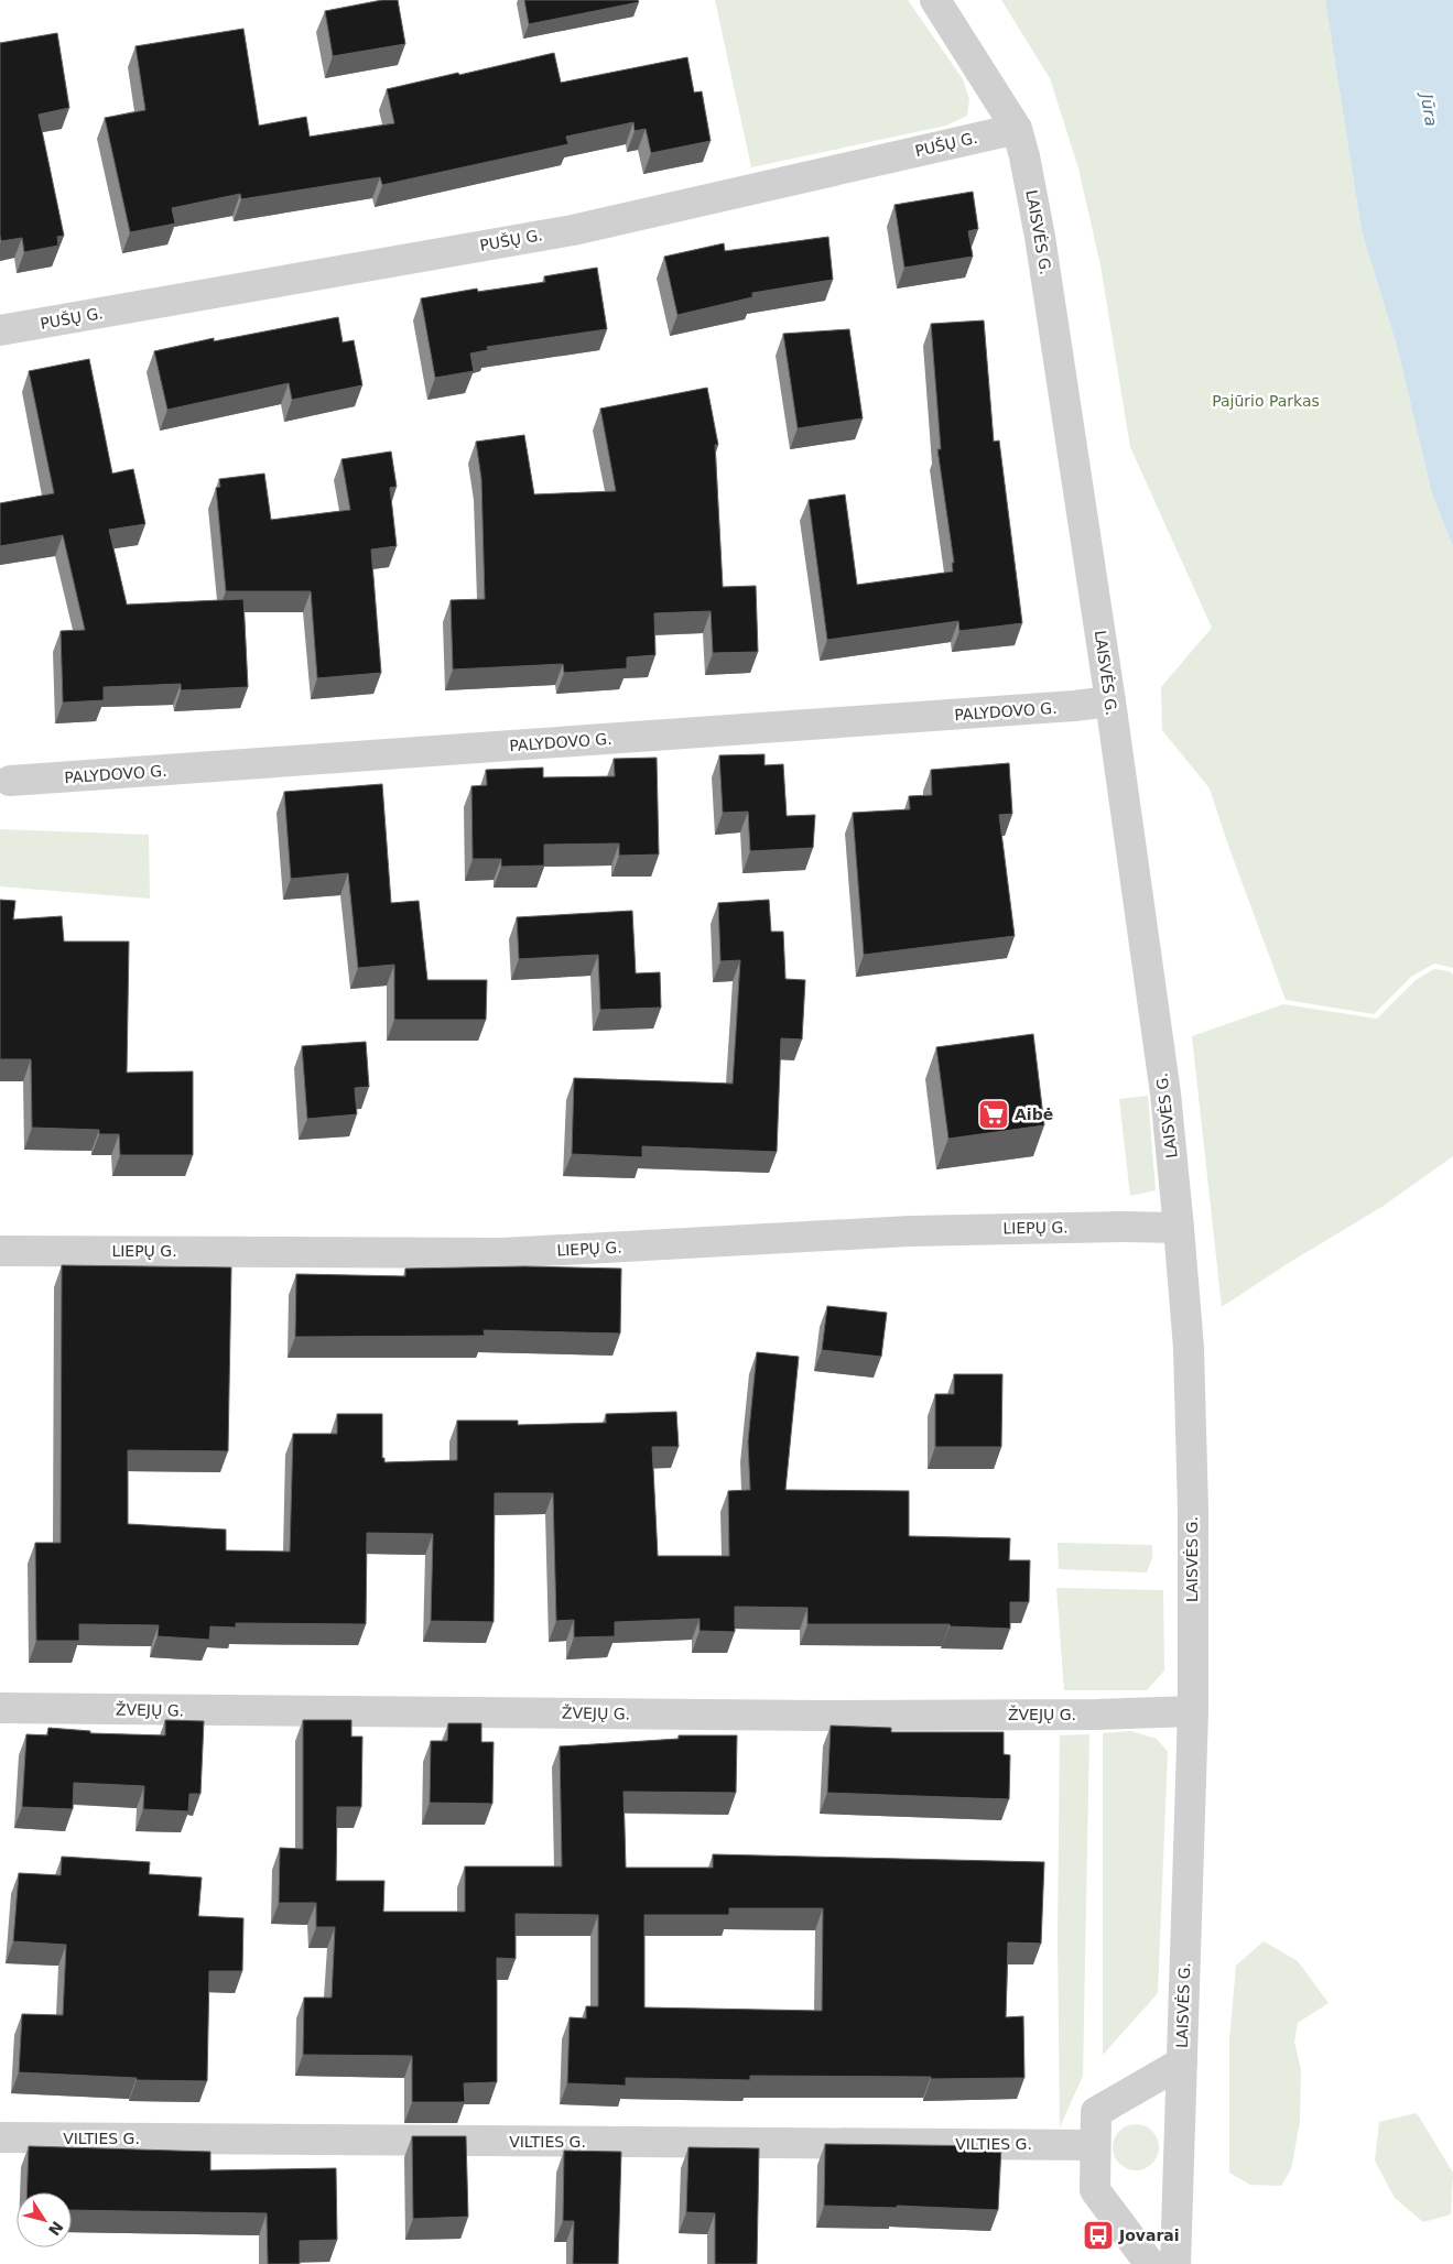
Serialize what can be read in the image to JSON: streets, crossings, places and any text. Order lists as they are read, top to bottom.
{
  "streets": {
    "street": [
      "PUŠŲ G.",
      "LAISVĖS G.",
      "PALYDOVO G.",
      "LIEPŲ G.",
      "ŽVEJŲ G.",
      "VILTIES G."
    ]
  },
  "crossings": [
    ["PUŠŲ G.", "LAISVĖS G."],
    ["LAISVĖS G.", "PALYDOVO G."],
    ["LAISVĖS G.", "LIEPŲ G."],
    ["LAISVĖS G.", "ŽVEJŲ G."]
  ],
  "water": ["Jūra"],
  "parks": ["Pajūrio Parkas"],
  "places": {
    "supermarket": ["Aibė"],
    "bus stop": ["Jovarai"]
  },
  "north": "bottom right"
}
